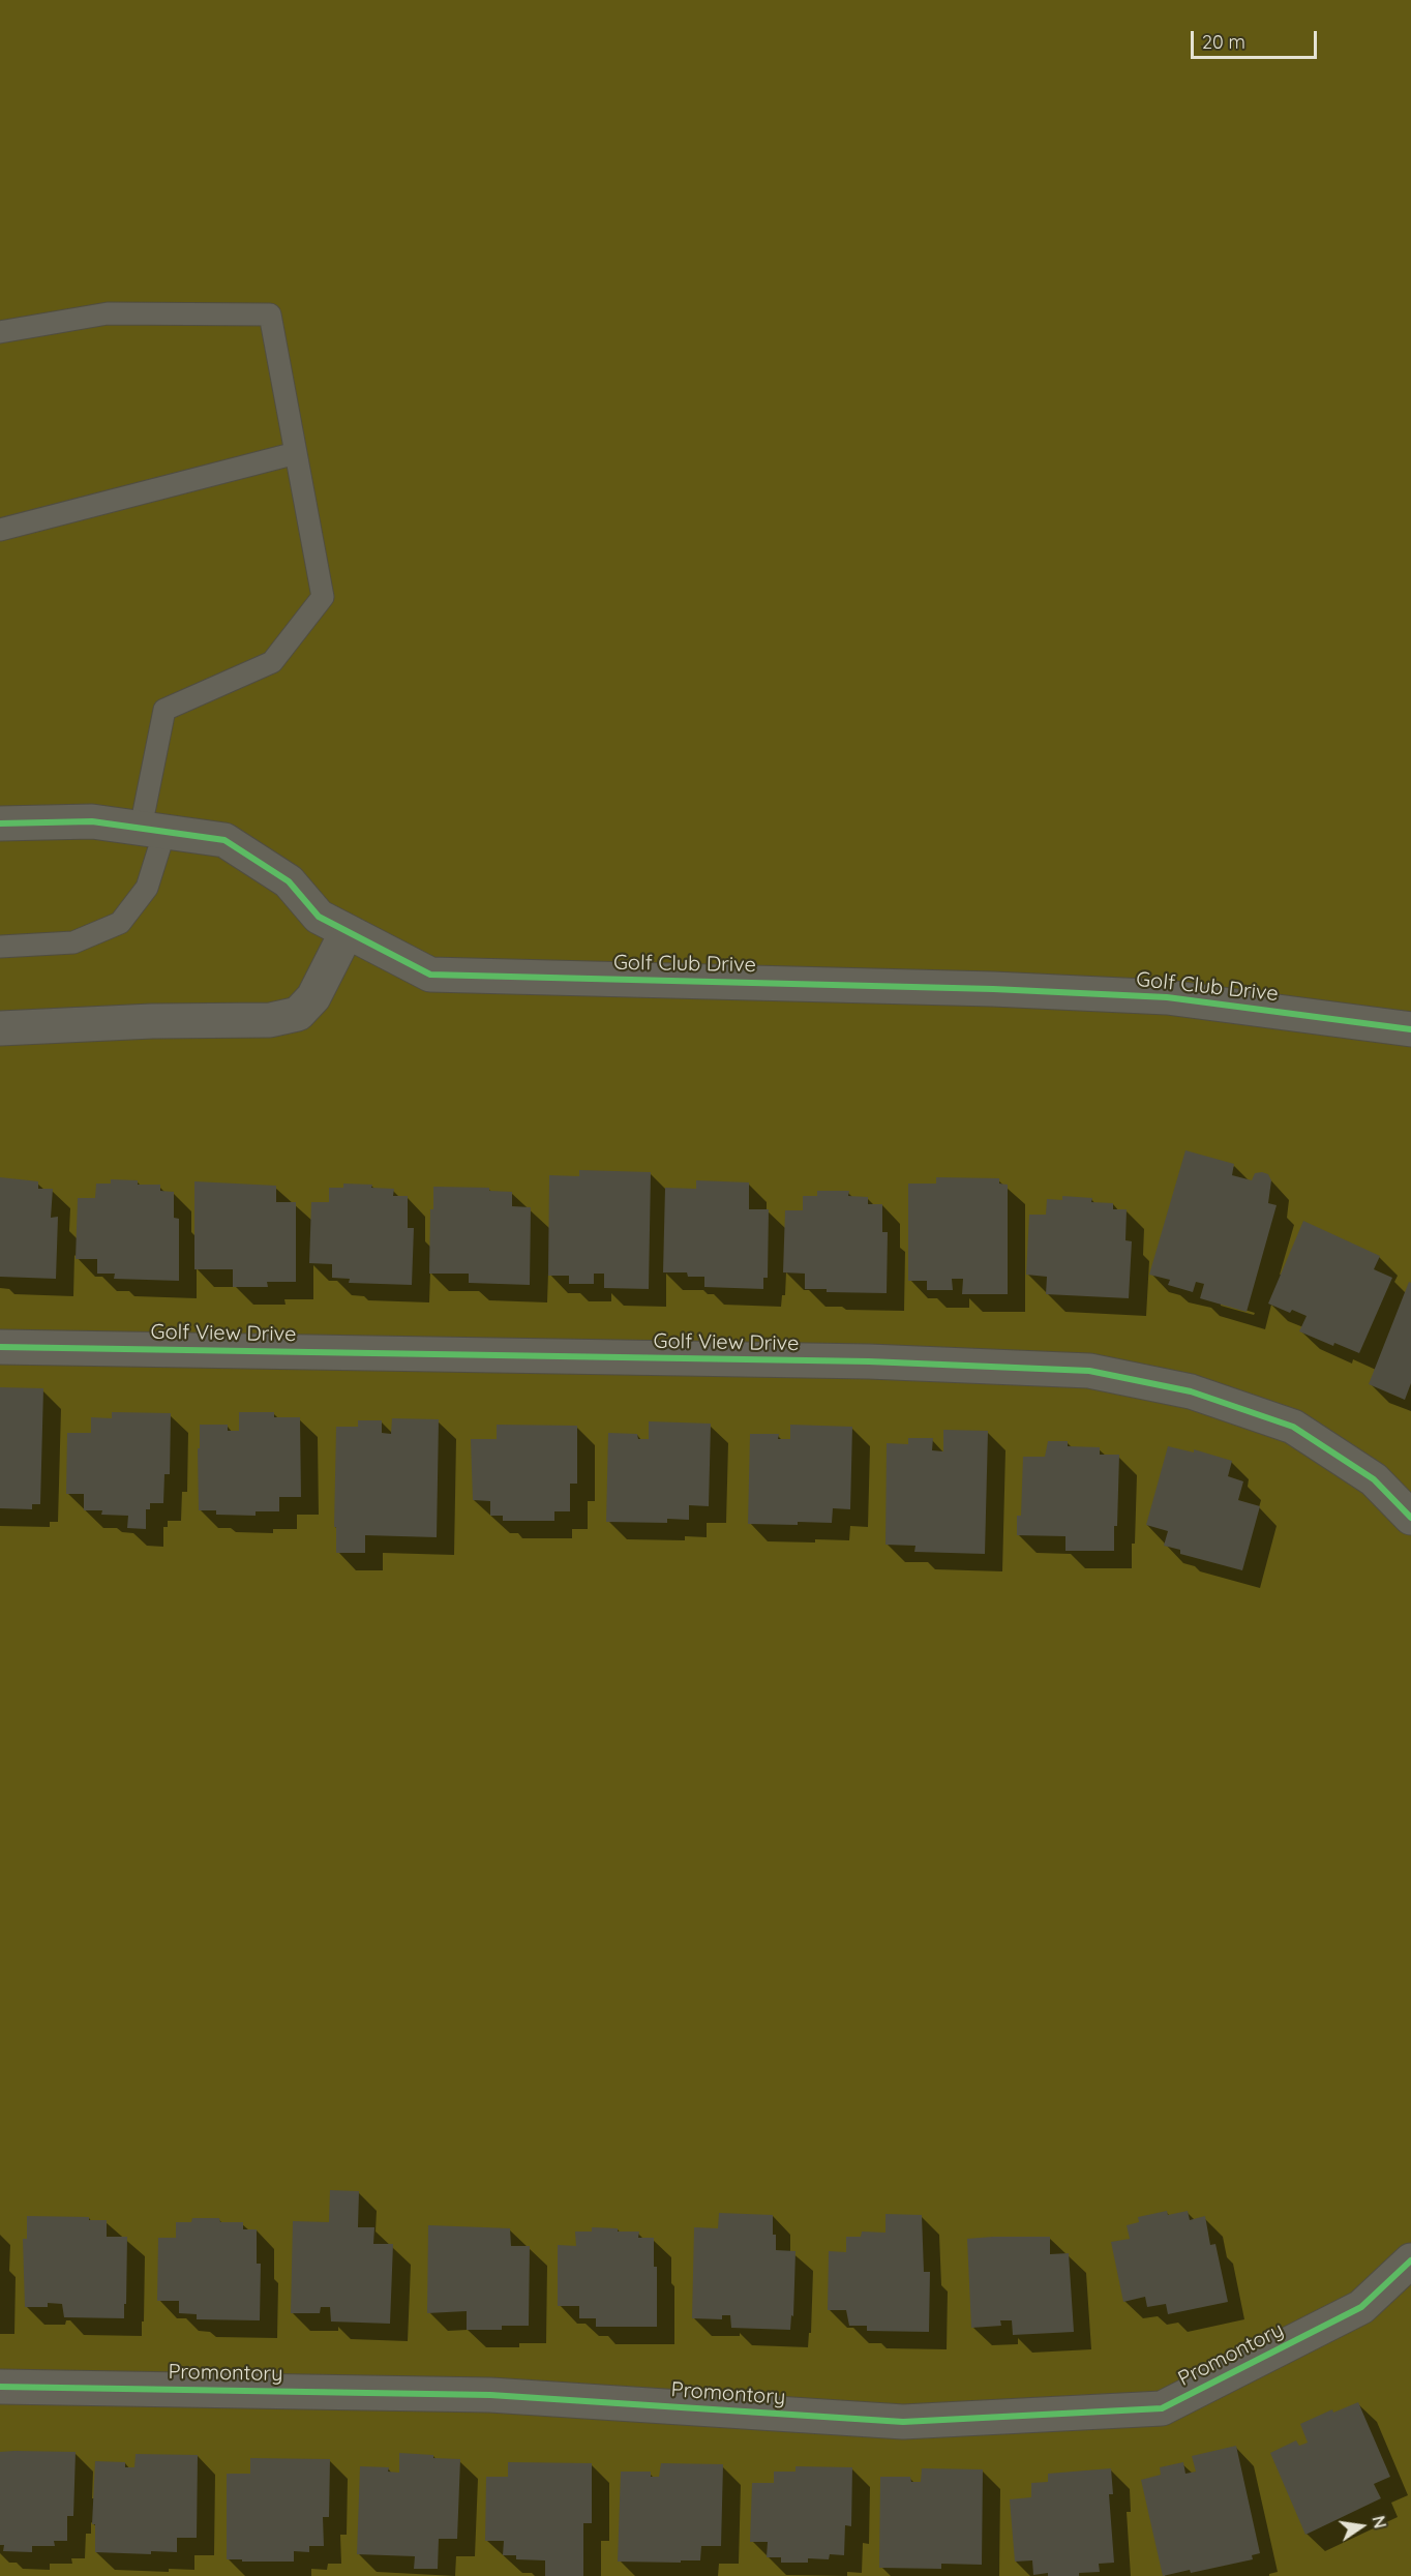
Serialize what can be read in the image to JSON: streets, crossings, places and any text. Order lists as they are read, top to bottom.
{
  "streets": {
    "street": ["Golf Club Drive", "Golf View Drive", "Promontory"]
  },
  "scale_bar": "20 m",
  "north": "right"
}
